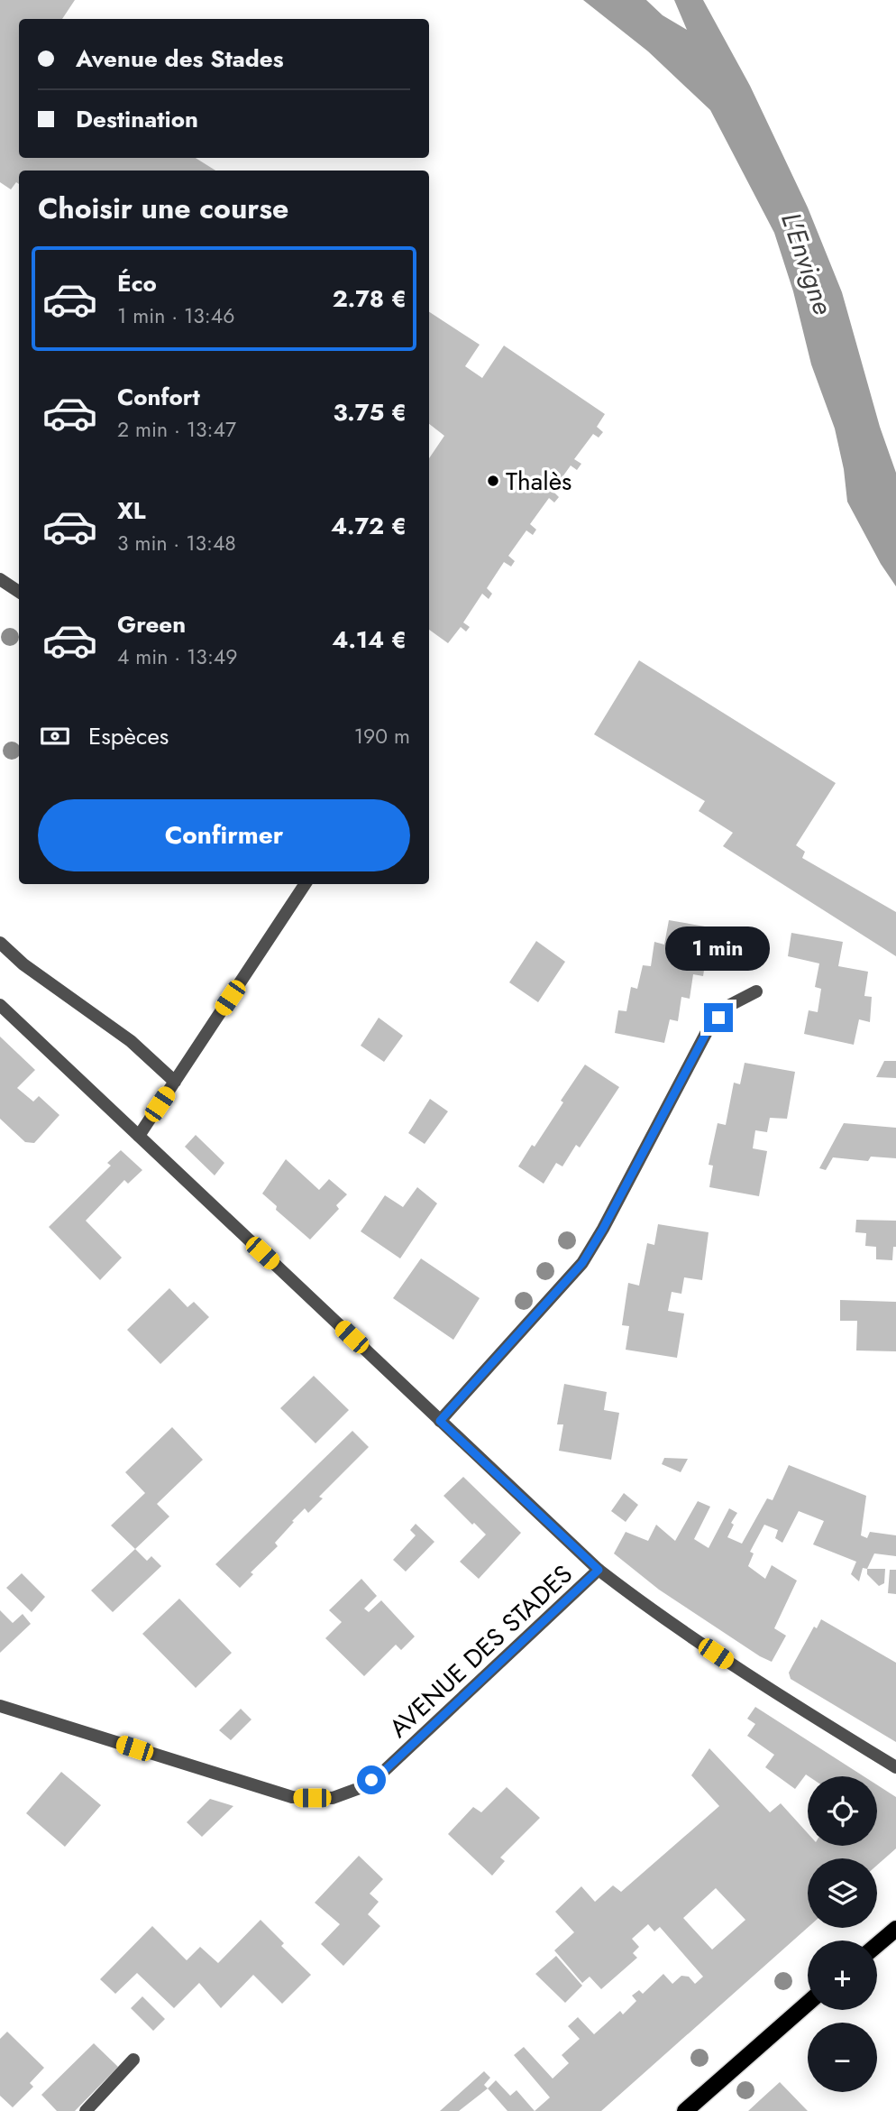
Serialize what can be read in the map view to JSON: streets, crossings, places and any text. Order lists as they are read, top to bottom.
{
  "streets": {
    "street": ["AVENUE DES STADES"]
  },
  "water": ["L'Envigne"],
  "places": ["Thalès"],
  "page": {
    "banner": ["Avenue des Stades", "Destination"],
    "heading": "Choisir une course",
    "list": [
      {
        "name": "Éco",
        "note": "1 min · 13:46",
        "value": "2.78 €"
      },
      {
        "name": "Confort",
        "note": "2 min · 13:47",
        "value": "3.75 €"
      },
      {
        "name": "XL",
        "note": "3 min · 13:48",
        "value": "4.72 €"
      },
      {
        "name": "Green",
        "note": "4 min · 13:49",
        "value": "4.14 €"
      }
    ],
    "pay": ["Espèces", "190 m"],
    "buttons": "Confirmer",
    "bubble": "1 min",
    "map_buttons": ["+", "−"]
  }
}
